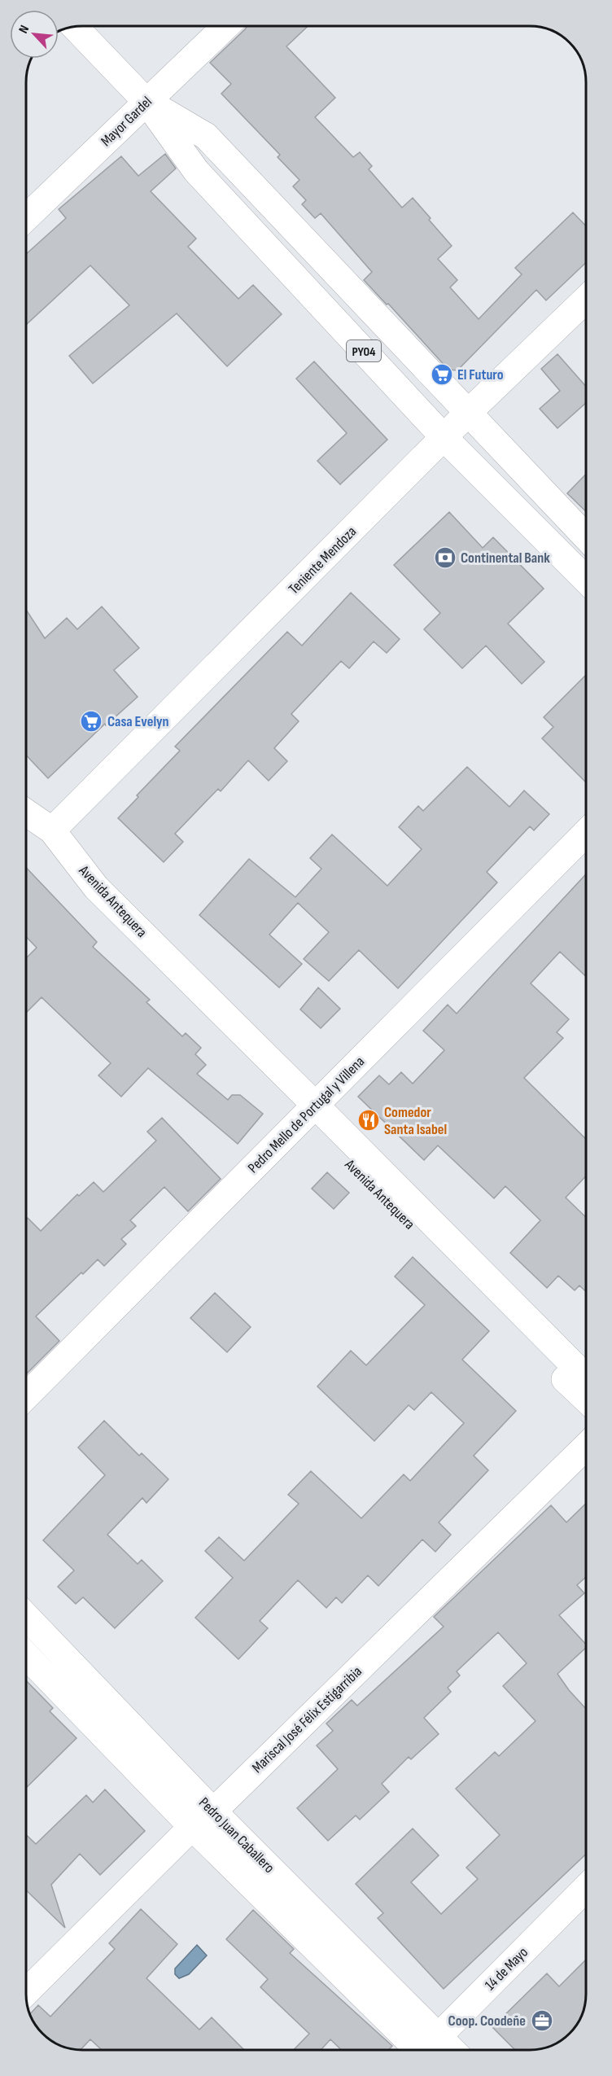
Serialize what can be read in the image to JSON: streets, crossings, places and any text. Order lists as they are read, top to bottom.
{
  "streets": {
    "street": [
      "Mayor Gardel",
      "PY04",
      "Teniente Mendoza",
      "Avenida Antequera",
      "Pedro Mello de Portugal y Villena",
      "Mariscal José Félix Estigarribia",
      "Pedro Juan Caballero",
      "14 de Mayo"
    ]
  },
  "crossings": [
    ["Mayor Gardel", "PY04"],
    ["PY04", "Teniente Mendoza"],
    ["Teniente Mendoza", "Avenida Antequera"],
    ["Avenida Antequera", "Pedro Mello de Portugal y Villena"],
    ["Mariscal José Félix Estigarribia", "Pedro Juan Caballero"]
  ],
  "places": {
    "supermarket": ["El Futuro", "Casa Evelyn"],
    "bank": ["Continental Bank"],
    "restaurant": ["Comedor Santa Isabel"],
    "office": ["Coop. Coodeñe"]
  },
  "north": "top left"
}
